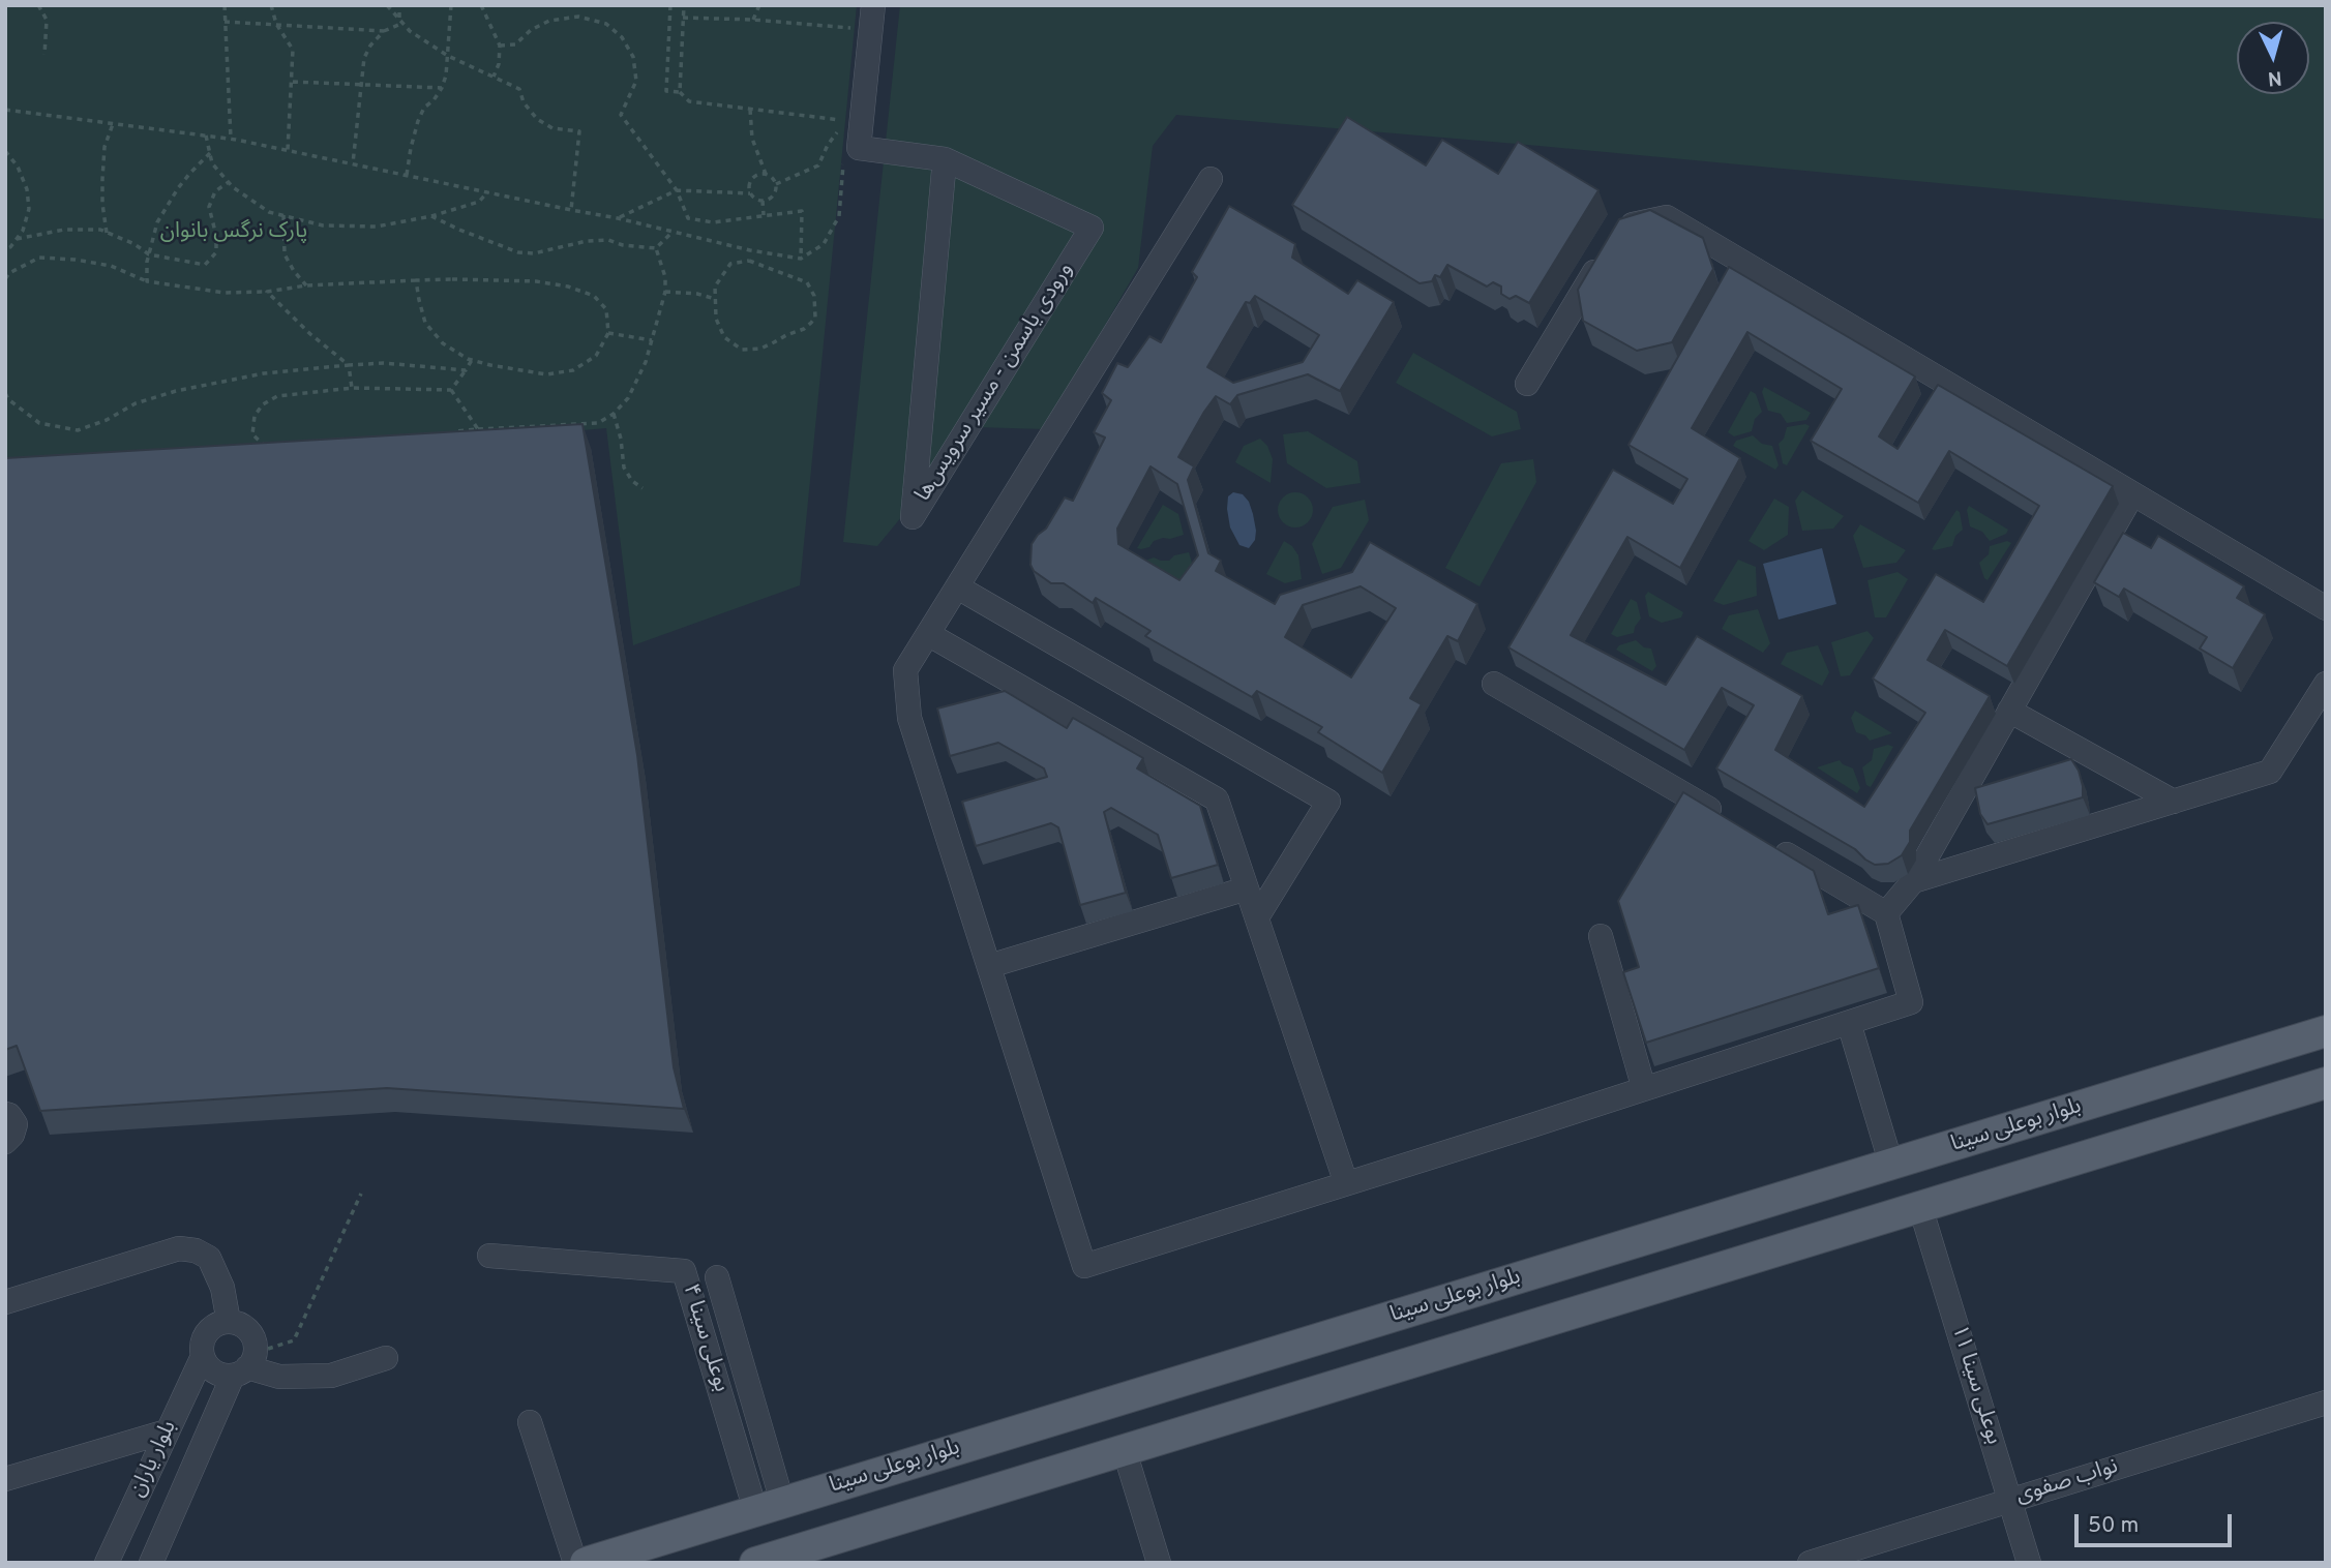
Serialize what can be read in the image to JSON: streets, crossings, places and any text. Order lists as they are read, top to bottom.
{
  "streets": {
    "main road": ["بلوار بوعلی سینا"],
    "street": [
      "ورودی یاسمن - مسیر سرویس‌ها",
      "بوعلی سینا ۴",
      "بوعلی سینا ۱۱",
      "بلوار یاران",
      "نواب صفوی"
    ]
  },
  "crossings": [
    ["بلوار بوعلی سینا", "بوعلی سینا ۴"],
    ["بوعلی سینا ۱۱", "نواب صفوی"]
  ],
  "parks": ["پارک نرگس بانوان"],
  "scale_bar": "50 m",
  "north": "bottom"
}
